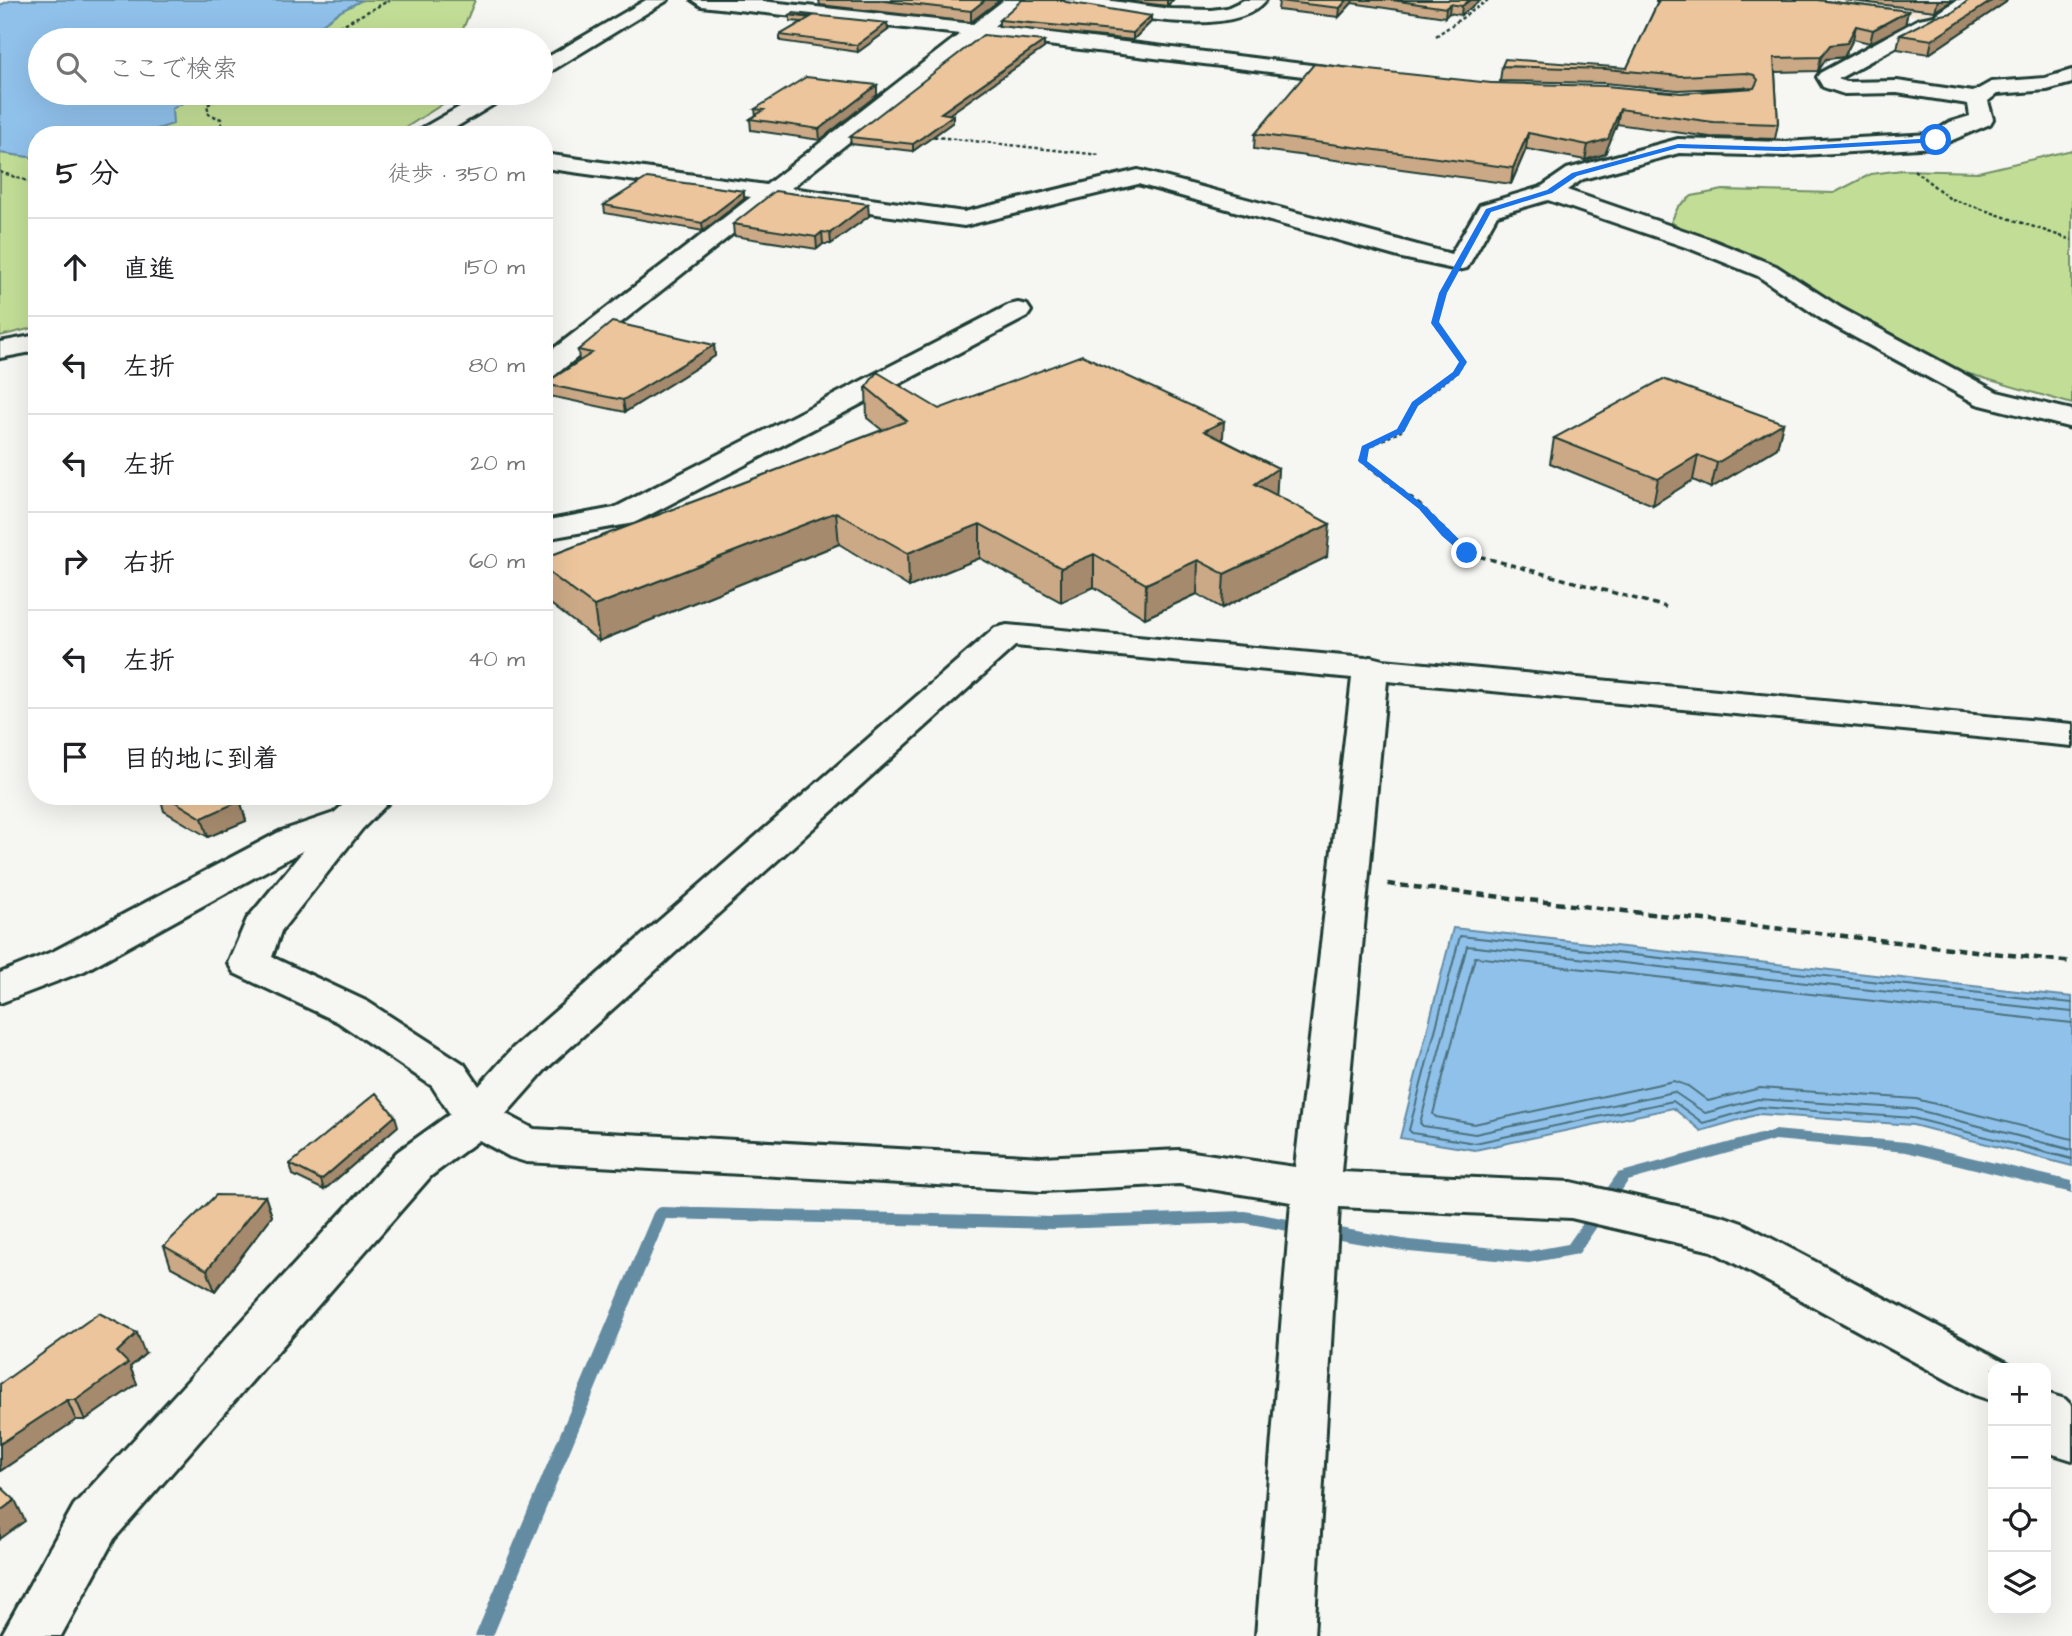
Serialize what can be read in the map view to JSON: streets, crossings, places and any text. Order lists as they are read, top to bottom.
{
  "page": {
    "search": "ここで検索",
    "heading": ["5 分", "徒歩 · 350 m"],
    "list": [
      ["直進", "150 m"],
      ["左折", "80 m"],
      ["左折", "20 m"],
      ["右折", "60 m"],
      ["左折", "40 m"],
      "目的地に到着"
    ],
    "map_buttons": ["+", "−"]
  }
}
